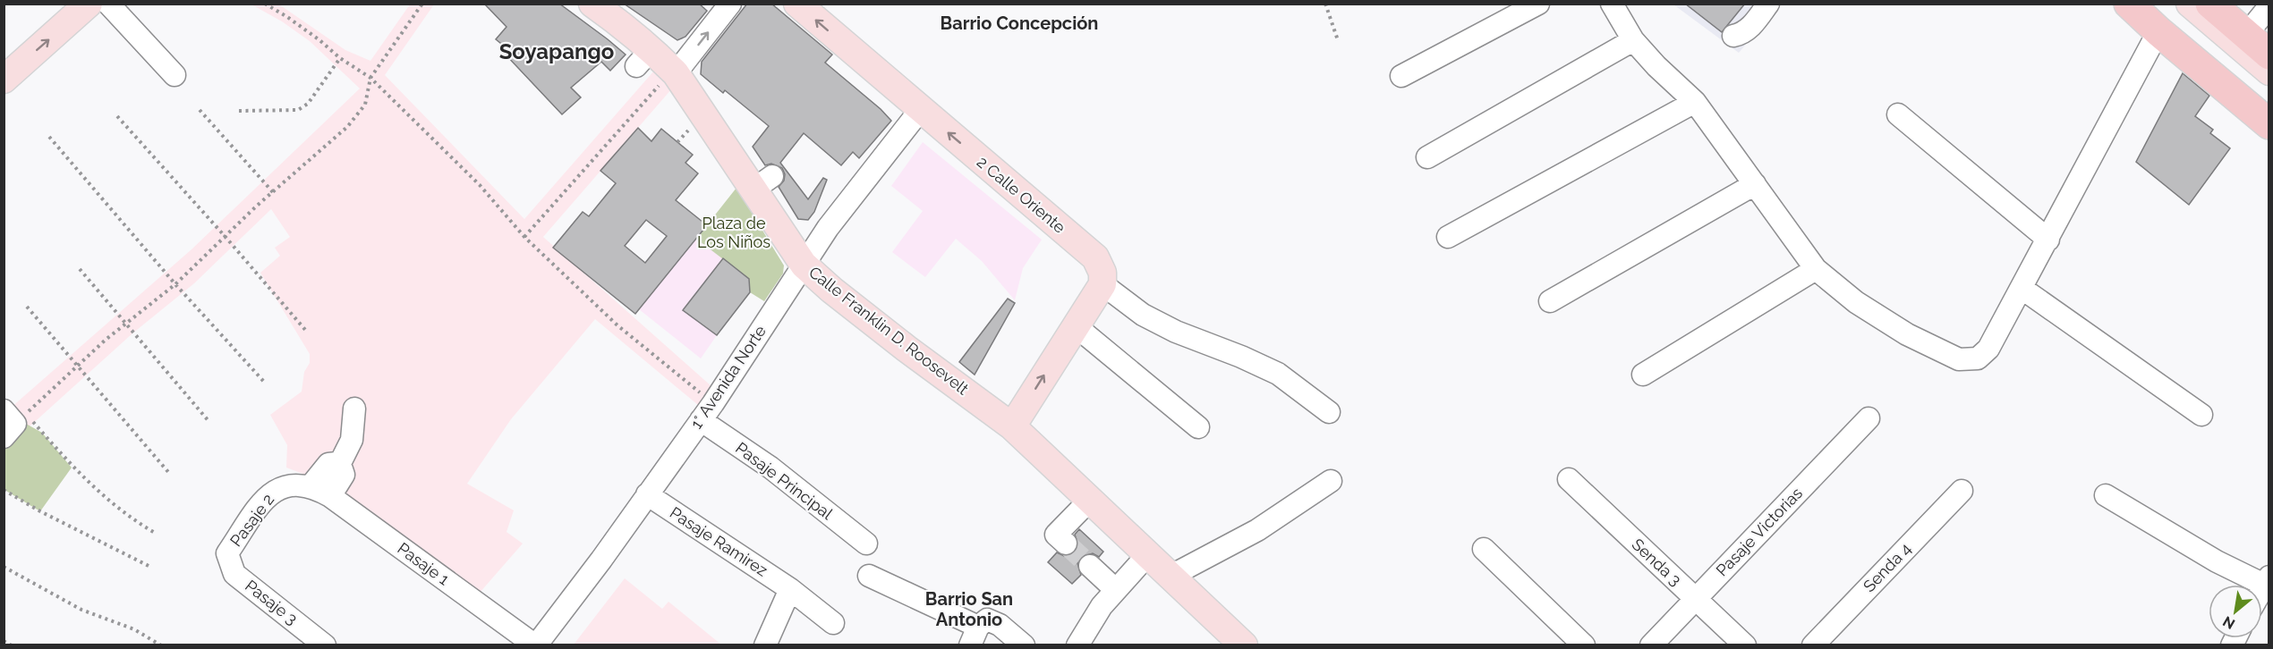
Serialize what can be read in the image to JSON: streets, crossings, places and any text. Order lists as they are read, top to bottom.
{
  "streets": {
    "main road": ["2 Calle Oriente", "Calle Franklin D. Roosevelt"],
    "street": [
      "1° Avenida Norte",
      "Pasaje Principal",
      "Pasaje 2",
      "Pasaje Victorias",
      "Pasaje Ramirez",
      "Senda 3",
      "Pasaje 1",
      "Senda 4",
      "Pasaje 3"
    ]
  },
  "crossings": [
    ["2 Calle Oriente", "1° Avenida Norte"],
    ["Calle Franklin D. Roosevelt", "1° Avenida Norte"],
    ["1° Avenida Norte", "Pasaje Principal"],
    ["1° Avenida Norte", "Pasaje Ramirez"],
    ["1° Avenida Norte", "Pasaje 1"],
    ["Pasaje 2", "Pasaje 1"],
    ["Pasaje 2", "Pasaje 3"],
    ["Pasaje Victorias", "Senda 3"]
  ],
  "one_way": ["2 Calle Oriente"],
  "districts": ["Barrio Concepción", "Soyapango", "Barrio San Antonio"],
  "parks": ["Plaza de Los Niños"],
  "north": "bottom left"
}
